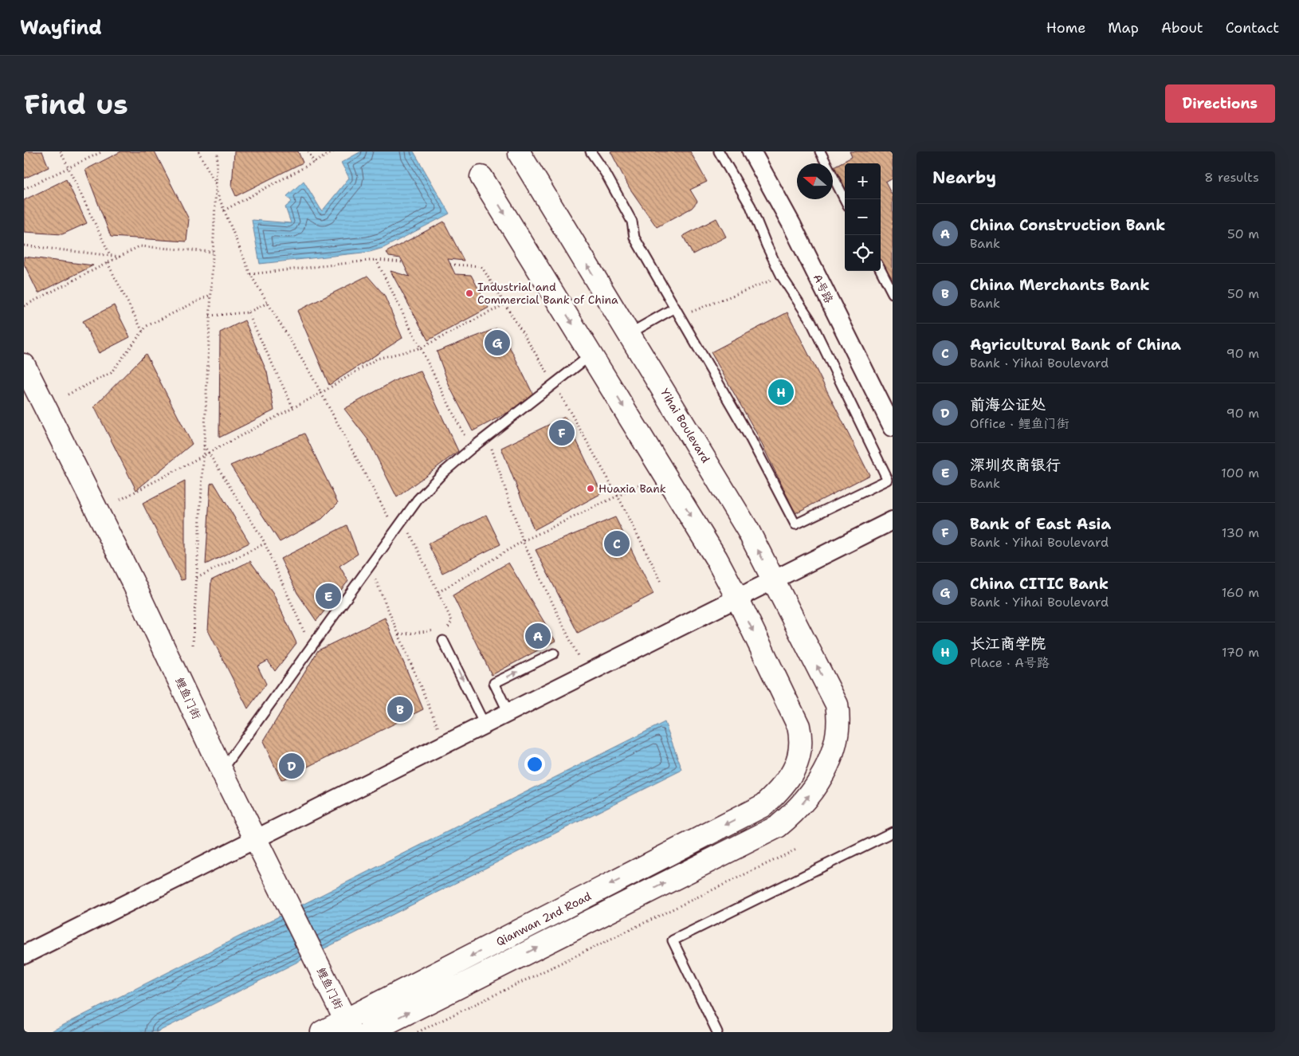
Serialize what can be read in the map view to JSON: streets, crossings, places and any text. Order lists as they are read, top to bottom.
{
  "streets": {
    "street": [
      "A号路",
      "Yihai Boulevard",
      "鲤鱼门街",
      "Qianwan 2nd Road"
    ]
  },
  "crossings": [
    ["Yihai Boulevard", "Qianwan 2nd Road"],
    ["鲤鱼门街", "Qianwan 2nd Road"]
  ],
  "places": ["Industrial and Commercial Bank of China", "Huaxia Bank"],
  "north": "left",
  "page": {
    "header": "Wayfind",
    "nav": [
      "Home",
      "Map",
      "About",
      "Contact"
    ],
    "buttons": "Directions",
    "title": "Find us",
    "heading": ["Nearby", "8 results"],
    "map_buttons": ["+", "−"],
    "list": [
      {
        "mark": "A",
        "name": "China Construction Bank",
        "note": "Bank",
        "value": "50 m"
      },
      {
        "mark": "B",
        "name": "China Merchants Bank",
        "note": "Bank",
        "value": "50 m"
      },
      {
        "mark": "C",
        "name": "Agricultural Bank of China",
        "note": "Bank · Yihai Boulevard",
        "value": "90 m"
      },
      {
        "mark": "D",
        "name": "前海公证处",
        "note": "Office · 鲤鱼门街",
        "value": "90 m"
      },
      {
        "mark": "E",
        "name": "深圳农商银行",
        "note": "Bank",
        "value": "100 m"
      },
      {
        "mark": "F",
        "name": "Bank of East Asia",
        "note": "Bank · Yihai Boulevard",
        "value": "130 m"
      },
      {
        "mark": "G",
        "name": "China CITIC Bank",
        "note": "Bank · Yihai Boulevard",
        "value": "160 m"
      },
      {
        "mark": "H",
        "name": "长江商学院",
        "note": "Place · A号路",
        "value": "170 m"
      }
    ],
    "pins": [
      "G",
      "H",
      "F",
      "C",
      "E",
      "A",
      "B",
      "D"
    ]
  }
}
